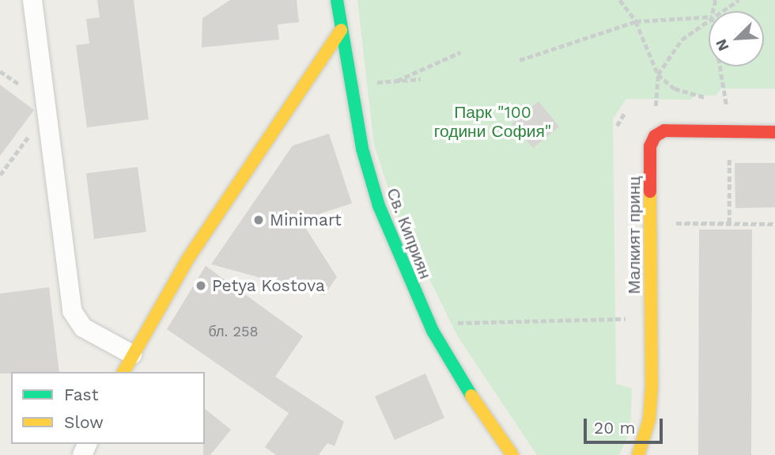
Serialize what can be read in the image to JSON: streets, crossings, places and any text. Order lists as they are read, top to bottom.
{
  "streets": {
    "street": ["Св. Киприян", "Малкият принц"]
  },
  "parks": ["Парк \"100 години София\""],
  "places": ["Minimart", "Petya Kostova"],
  "house_numbers": ["бл. 258"],
  "legend": ["Fast", "Slow"],
  "scale_bar": "20 m",
  "north": "bottom left"
}
